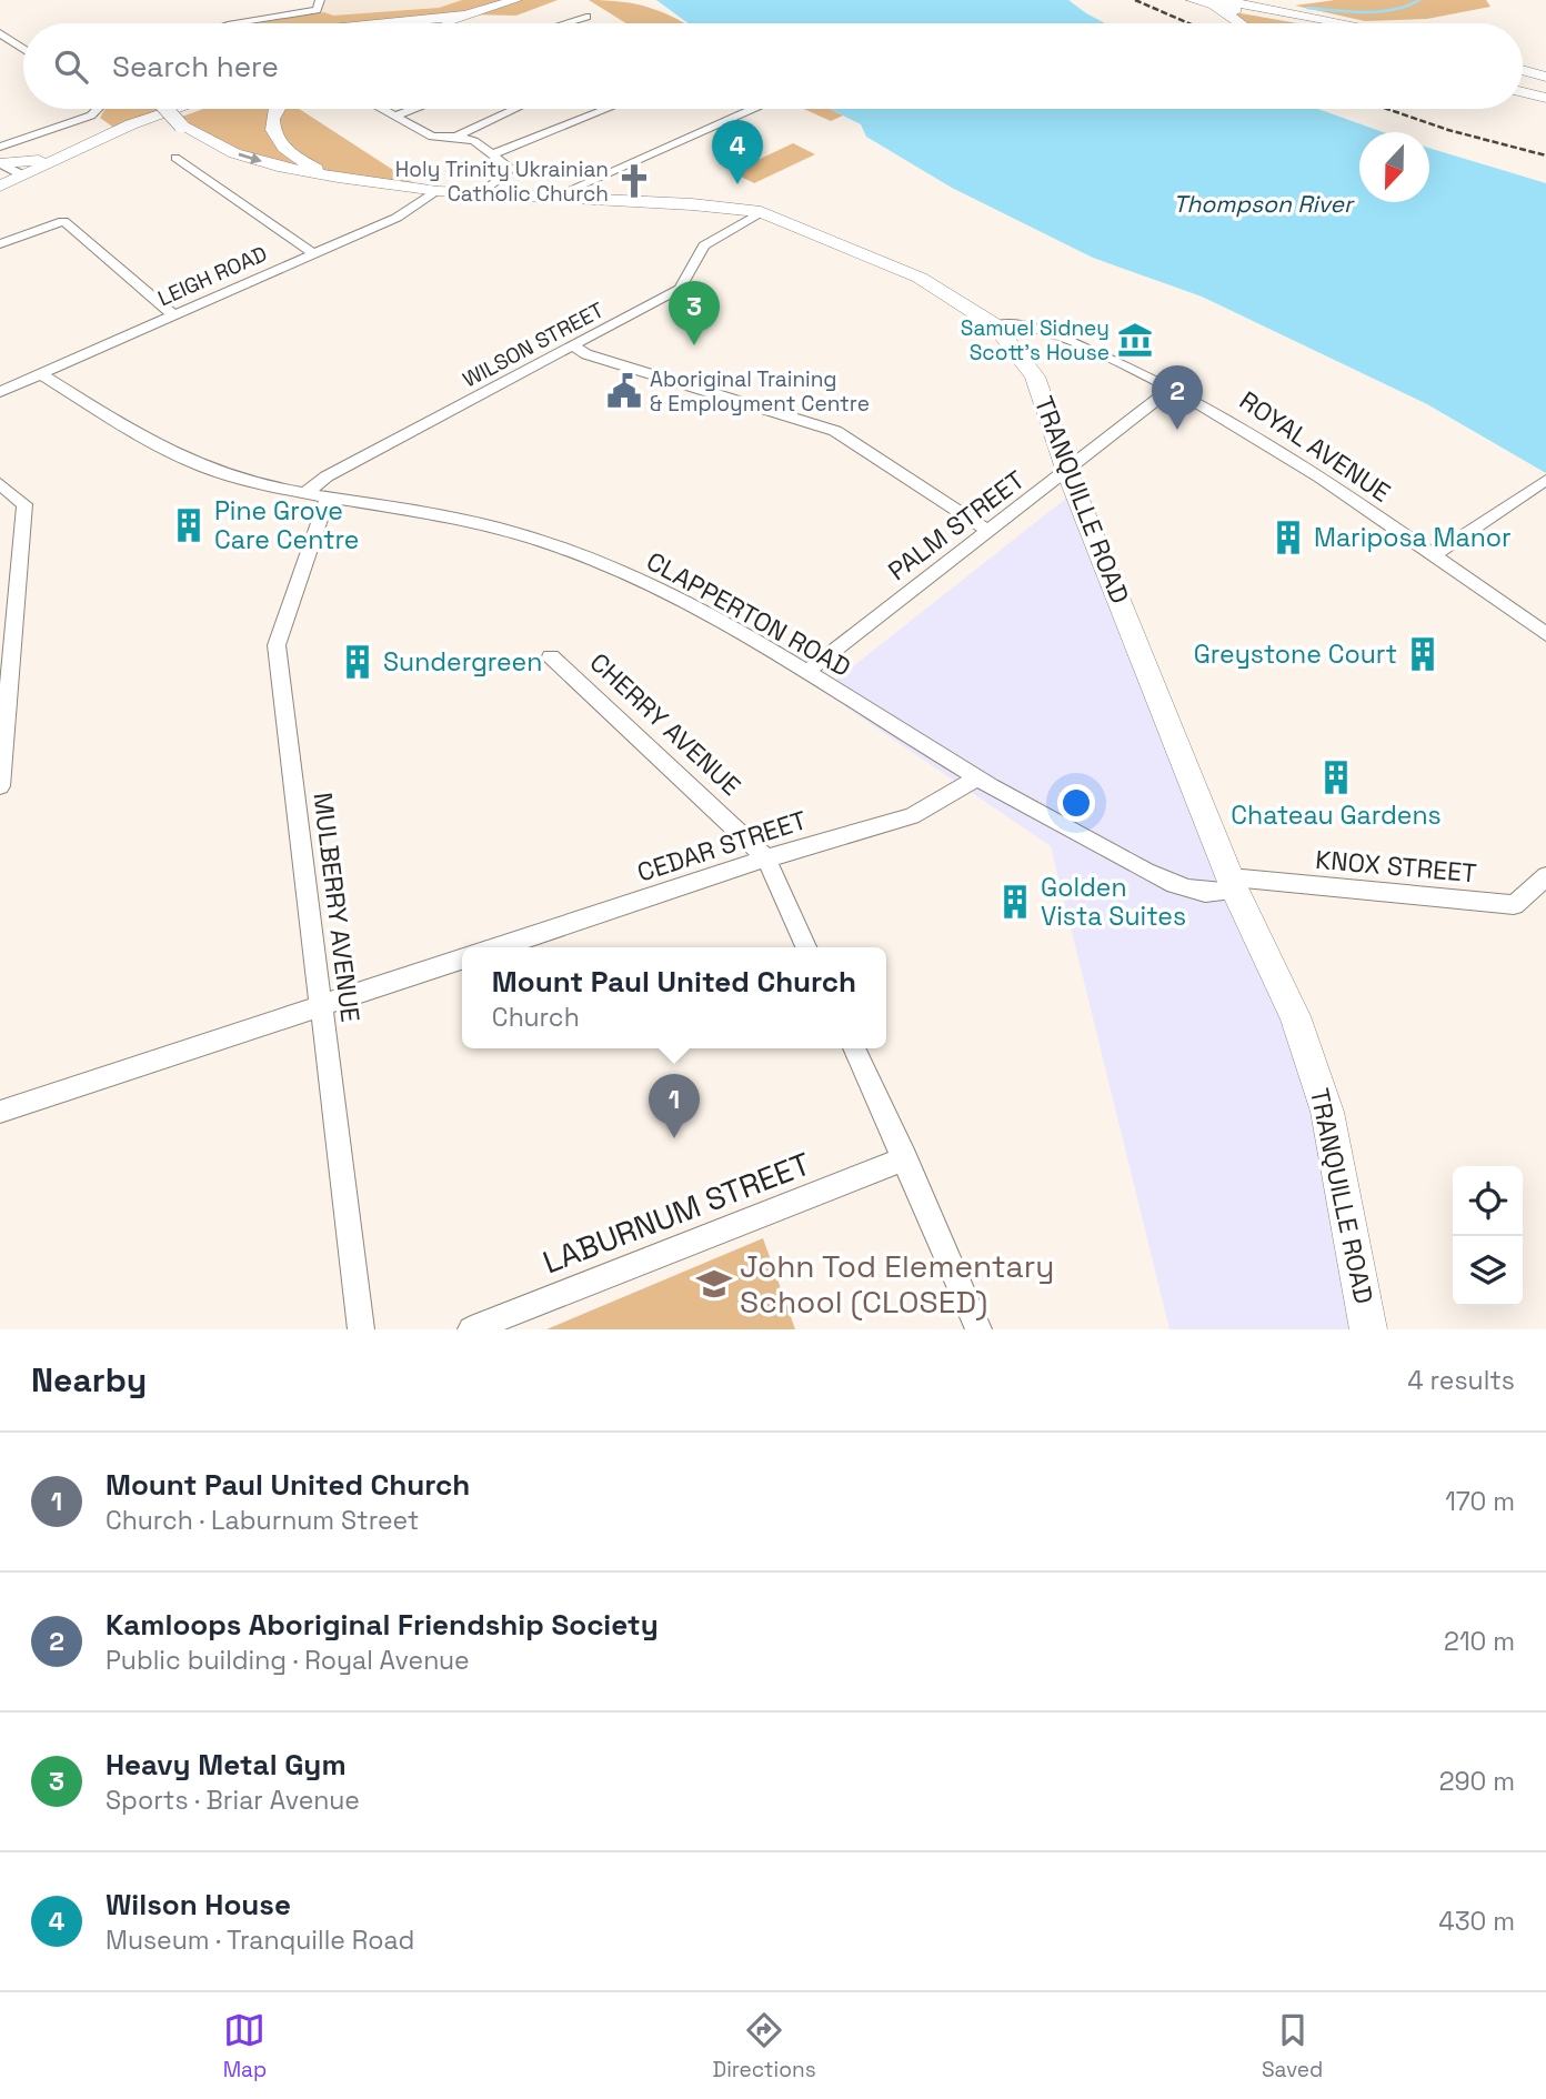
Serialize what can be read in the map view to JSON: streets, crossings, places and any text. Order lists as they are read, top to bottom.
{
  "streets": {
    "main road": ["TRANQUILLE ROAD"],
    "street": [
      "LEIGH ROAD",
      "WILSON STREET",
      "ROYAL AVENUE",
      "PALM STREET",
      "CLAPPERTON ROAD",
      "CHERRY AVENUE",
      "CEDAR STREET",
      "KNOX STREET",
      "MULBERRY AVENUE",
      "LABURNUM STREET"
    ]
  },
  "crossings": [
    ["LEIGH ROAD", "TRANQUILLE ROAD"],
    ["LEIGH ROAD", "CLAPPERTON ROAD"],
    ["WILSON STREET", "TRANQUILLE ROAD"],
    ["WILSON STREET", "CLAPPERTON ROAD"],
    ["ROYAL AVENUE", "TRANQUILLE ROAD"],
    ["ROYAL AVENUE", "PALM STREET"],
    ["TRANQUILLE ROAD", "PALM STREET"],
    ["TRANQUILLE ROAD", "CLAPPERTON ROAD"],
    ["TRANQUILLE ROAD", "KNOX STREET"],
    ["PALM STREET", "CLAPPERTON ROAD"],
    ["CLAPPERTON ROAD", "CEDAR STREET"],
    ["CLAPPERTON ROAD", "KNOX STREET"],
    ["CLAPPERTON ROAD", "MULBERRY AVENUE"],
    ["CHERRY AVENUE", "CEDAR STREET"]
  ],
  "water": ["Thompson River"],
  "places": {
    "church": ["Holy Trinity Ukrainian Catholic Church"],
    "museum": ["Samuel Sidney Scott's House"],
    "public building": ["Aboriginal Training & Employment Centre"],
    "building": [
      "Pine Grove Care Centre",
      "Mariposa Manor",
      "Greystone Court",
      "Sundergreen",
      "Chateau Gardens",
      "Golden Vista Suites"
    ],
    "school or university": ["John Tod Elementary School (CLOSED)"]
  },
  "north": "bottom",
  "page": {
    "search": "Search here",
    "pins": [
      "4",
      "3",
      "2",
      "1"
    ],
    "popup": ["Mount Paul United Church", "Church"],
    "heading": ["Nearby", "4 results"],
    "list": [
      {
        "mark": "1",
        "name": "Mount Paul United Church",
        "note": "Church · Laburnum Street",
        "value": "170 m"
      },
      {
        "mark": "2",
        "name": "Kamloops Aboriginal Friendship Society",
        "note": "Public building · Royal Avenue",
        "value": "210 m"
      },
      {
        "mark": "3",
        "name": "Heavy Metal Gym",
        "note": "Sports · Briar Avenue",
        "value": "290 m"
      },
      {
        "mark": "4",
        "name": "Wilson House",
        "note": "Museum · Tranquille Road",
        "value": "430 m"
      }
    ],
    "nav": ["Map", "Directions", "Saved"]
  }
}
